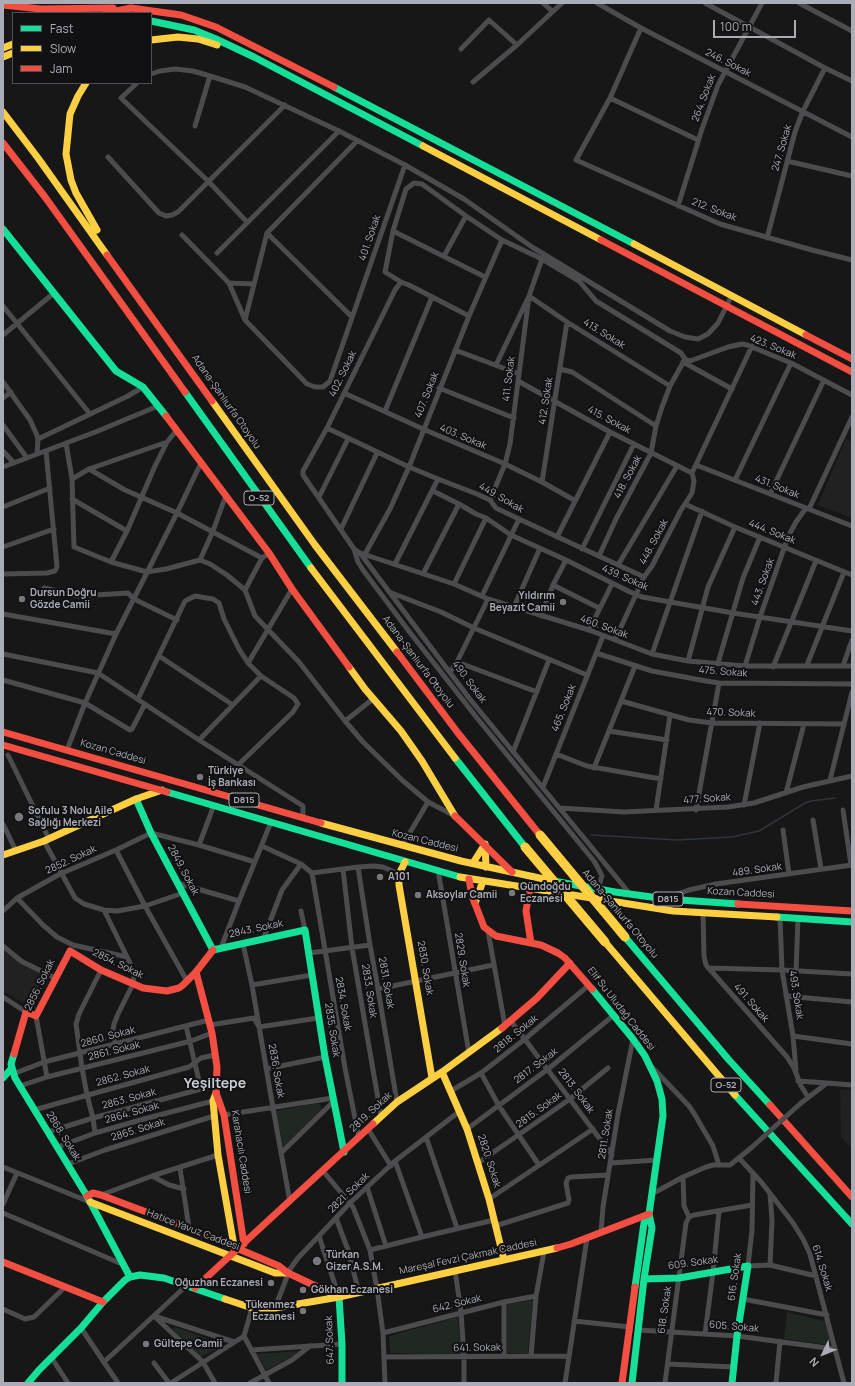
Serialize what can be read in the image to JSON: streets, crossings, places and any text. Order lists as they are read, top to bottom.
{
  "streets": {
    "main road": [
      "Adana-Şanlıurfa Otoyolu",
      "O-52",
      "Kozan Caddesi",
      "D815",
      "2849. Sokak",
      "2843. Sokak",
      "2854. Sokak",
      "2830. Sokak",
      "2856. Sokak",
      "Elif Su Uludağ Caddesi",
      "2835. Sokak",
      "2819. Sokak",
      "2868. Sokak",
      "Karahacılı Caddesi",
      "2820. Sokak",
      "Hatice Yavuz Caddesi",
      "Mareşal Fevzi Çakmak Caddesi",
      "609. Sokak",
      "616. Sokak",
      "647. Sokak"
    ],
    "street": [
      "246. Sokak",
      "264. Sokak",
      "247. Sokak",
      "212. Sokak",
      "401. Sokak",
      "413. Sokak",
      "423. Sokak",
      "402. Sokak",
      "411. Sokak",
      "407. Sokak",
      "412. Sokak",
      "415. Sokak",
      "403. Sokak",
      "418. Sokak",
      "431. Sokak",
      "449. Sokak",
      "444. Sokak",
      "448. Sokak",
      "439. Sokak",
      "443. Sokak",
      "460. Sokak",
      "475. Sokak",
      "490. Sokak",
      "465. Sokak",
      "470. Sokak",
      "477. Sokak",
      "2852. Sokak",
      "489. Sokak",
      "2829. Sokak",
      "2831. Sokak",
      "2833. Sokak",
      "493. Sokak",
      "491. Sokak",
      "2834. Sokak",
      "2818. Sokak",
      "2860. Sokak",
      "2861. Sokak",
      "2817. Sokak",
      "2836. Sokak",
      "2862. Sokak",
      "2813. Sokak",
      "2863. Sokak",
      "2815. Sokak",
      "2864. Sokak",
      "2865. Sokak",
      "2811. Sokak",
      "2821. Sokak",
      "614. Sokak",
      "642. Sokak",
      "618. Sokak",
      "605. Sokak",
      "641. Sokak"
    ]
  },
  "crossings": [
    ["246. Sokak", "264. Sokak"],
    ["246. Sokak", "247. Sokak"],
    ["264. Sokak", "212. Sokak"],
    ["247. Sokak", "212. Sokak"],
    ["413. Sokak", "411. Sokak"],
    ["413. Sokak", "412. Sokak"],
    ["413. Sokak", "418. Sokak"],
    ["423. Sokak", "418. Sokak"],
    ["402. Sokak", "403. Sokak"],
    ["402. Sokak", "449. Sokak"],
    ["411. Sokak", "415. Sokak"],
    ["411. Sokak", "403. Sokak"],
    ["411. Sokak", "449. Sokak"],
    ["407. Sokak", "403. Sokak"],
    ["407. Sokak", "449. Sokak"],
    ["407. Sokak", "460. Sokak"],
    ["407. Sokak", "490. Sokak"],
    ["412. Sokak", "415. Sokak"],
    ["412. Sokak", "403. Sokak"],
    ["415. Sokak", "418. Sokak"],
    ["415. Sokak", "448. Sokak"],
    ["418. Sokak", "449. Sokak"],
    ["431. Sokak", "443. Sokak"],
    ["449. Sokak", "448. Sokak"],
    ["444. Sokak", "448. Sokak"],
    ["444. Sokak", "443. Sokak"],
    ["448. Sokak", "439. Sokak"],
    ["448. Sokak", "460. Sokak"],
    ["439. Sokak", "443. Sokak"],
    ["443. Sokak", "460. Sokak"],
    ["460. Sokak", "490. Sokak"],
    ["460. Sokak", "465. Sokak"],
    ["475. Sokak", "465. Sokak"],
    ["490. Sokak", "465. Sokak"],
    ["490. Sokak", "Kozan Caddesi"],
    ["490. Sokak", "477. Sokak"],
    ["Kozan Caddesi", "489. Sokak"],
    ["D815", "2829. Sokak"],
    ["D815", "493. Sokak"],
    ["D815", "491. Sokak"],
    ["2852. Sokak", "2849. Sokak"],
    ["2852. Sokak", "2854. Sokak"],
    ["2849. Sokak", "2843. Sokak"],
    ["2849. Sokak", "2854. Sokak"],
    ["2843. Sokak", "2854. Sokak"],
    ["2843. Sokak", "2835. Sokak"],
    ["2843. Sokak", "2836. Sokak"],
    ["2829. Sokak", "2819. Sokak"],
    ["2854. Sokak", "2856. Sokak"],
    ["2854. Sokak", "Karahacılı Caddesi"],
    ["2830. Sokak", "2819. Sokak"],
    ["2831. Sokak", "2819. Sokak"],
    ["2856. Sokak", "2860. Sokak"],
    ["2856. Sokak", "2861. Sokak"],
    ["2833. Sokak", "2819. Sokak"],
    ["493. Sokak", "491. Sokak"],
    ["2834. Sokak", "2819. Sokak"],
    ["Elif Su Uludağ Caddesi", "2818. Sokak"],
    ["Elif Su Uludağ Caddesi", "2817. Sokak"],
    ["Elif Su Uludağ Caddesi", "2819. Sokak"],
    ["Elif Su Uludağ Caddesi", "2811. Sokak"],
    ["Elif Su Uludağ Caddesi", "Mareşal Fevzi Çakmak Caddesi"],
    ["Elif Su Uludağ Caddesi", "609. Sokak"],
    ["Elif Su Uludağ Caddesi", "605. Sokak"],
    ["2835. Sokak", "2819. Sokak"],
    ["2818. Sokak", "2813. Sokak"],
    ["2818. Sokak", "2820. Sokak"],
    ["2860. Sokak", "2861. Sokak"],
    ["2860. Sokak", "2868. Sokak"],
    ["2860. Sokak", "Karahacılı Caddesi"],
    ["2861. Sokak", "2868. Sokak"],
    ["2861. Sokak", "Karahacılı Caddesi"],
    ["2817. Sokak", "2813. Sokak"],
    ["2817. Sokak", "2820. Sokak"],
    ["2836. Sokak", "2819. Sokak"],
    ["2862. Sokak", "2868. Sokak"],
    ["2862. Sokak", "Karahacılı Caddesi"],
    ["2813. Sokak", "2815. Sokak"],
    ["2813. Sokak", "2819. Sokak"],
    ["2813. Sokak", "2811. Sokak"],
    ["2863. Sokak", "2864. Sokak"],
    ["2863. Sokak", "2868. Sokak"],
    ["2863. Sokak", "Karahacılı Caddesi"],
    ["2815. Sokak", "2820. Sokak"],
    ["2819. Sokak", "Karahacılı Caddesi"],
    ["2819. Sokak", "2820. Sokak"],
    ["2819. Sokak", "Hatice Yavuz Caddesi"],
    ["2819. Sokak", "Mareşal Fevzi Çakmak Caddesi"],
    ["2864. Sokak", "2868. Sokak"],
    ["2864. Sokak", "Karahacılı Caddesi"],
    ["2865. Sokak", "2868. Sokak"],
    ["2811. Sokak", "Mareşal Fevzi Çakmak Caddesi"],
    ["2868. Sokak", "Hatice Yavuz Caddesi"],
    ["2868. Sokak", "Mareşal Fevzi Çakmak Caddesi"],
    ["2820. Sokak", "2821. Sokak"],
    ["2820. Sokak", "Mareşal Fevzi Çakmak Caddesi"],
    ["2821. Sokak", "Hatice Yavuz Caddesi"],
    ["2821. Sokak", "Mareşal Fevzi Çakmak Caddesi"],
    ["Mareşal Fevzi Çakmak Caddesi", "647. Sokak"],
    ["609. Sokak", "614. Sokak"],
    ["609. Sokak", "616. Sokak"],
    ["609. Sokak", "618. Sokak"],
    ["614. Sokak", "616. Sokak"],
    ["614. Sokak", "605. Sokak"],
    ["616. Sokak", "605. Sokak"],
    ["618. Sokak", "605. Sokak"]
  ],
  "districts": ["Yeşiltepe"],
  "places": [
    "Dursun Doğru Gözde Camii",
    "Yıldırım Beyazıt Camii",
    "Türkiye İş Bankası",
    "Sofulu 3 Nolu Aile Sağlığı Merkezi",
    "A101",
    "Gündoğdu Eczanesi",
    "Aksoylar Camii",
    "Türkan Gizer A.S.M.",
    "Oğuzhan Eczanesi",
    "Gökhan Eczanesi",
    "Tükenmez Eczanesi",
    "Gültepe Camii"
  ],
  "legend": ["Fast", "Slow", "Jam"],
  "scale_bar": "100 m",
  "north": "bottom left"
}
